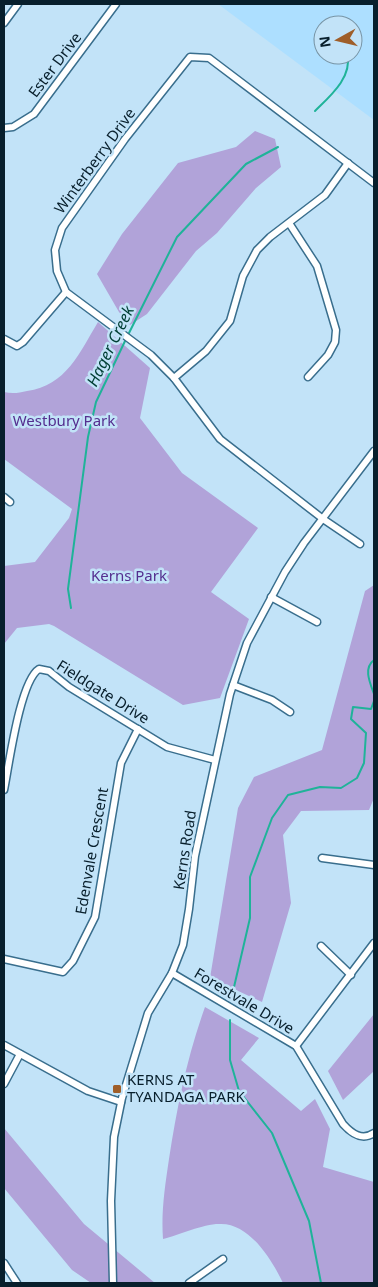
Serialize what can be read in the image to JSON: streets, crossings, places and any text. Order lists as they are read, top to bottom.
{
  "streets": {
    "street": [
      "Ester Drive",
      "Winterberry Drive",
      "Fieldgate Drive",
      "Kerns Road",
      "Edenvale Crescent",
      "Forestvale Drive"
    ]
  },
  "crossings": [
    ["Fieldgate Drive", "Kerns Road"],
    ["Fieldgate Drive", "Edenvale Crescent"],
    ["Kerns Road", "Forestvale Drive"]
  ],
  "water": ["Hager Creek"],
  "parks": ["Westbury Park", "Kerns Park"],
  "places": {
    "transit": ["KERNS AT TYANDAGA PARK"]
  },
  "north": "left"
}
